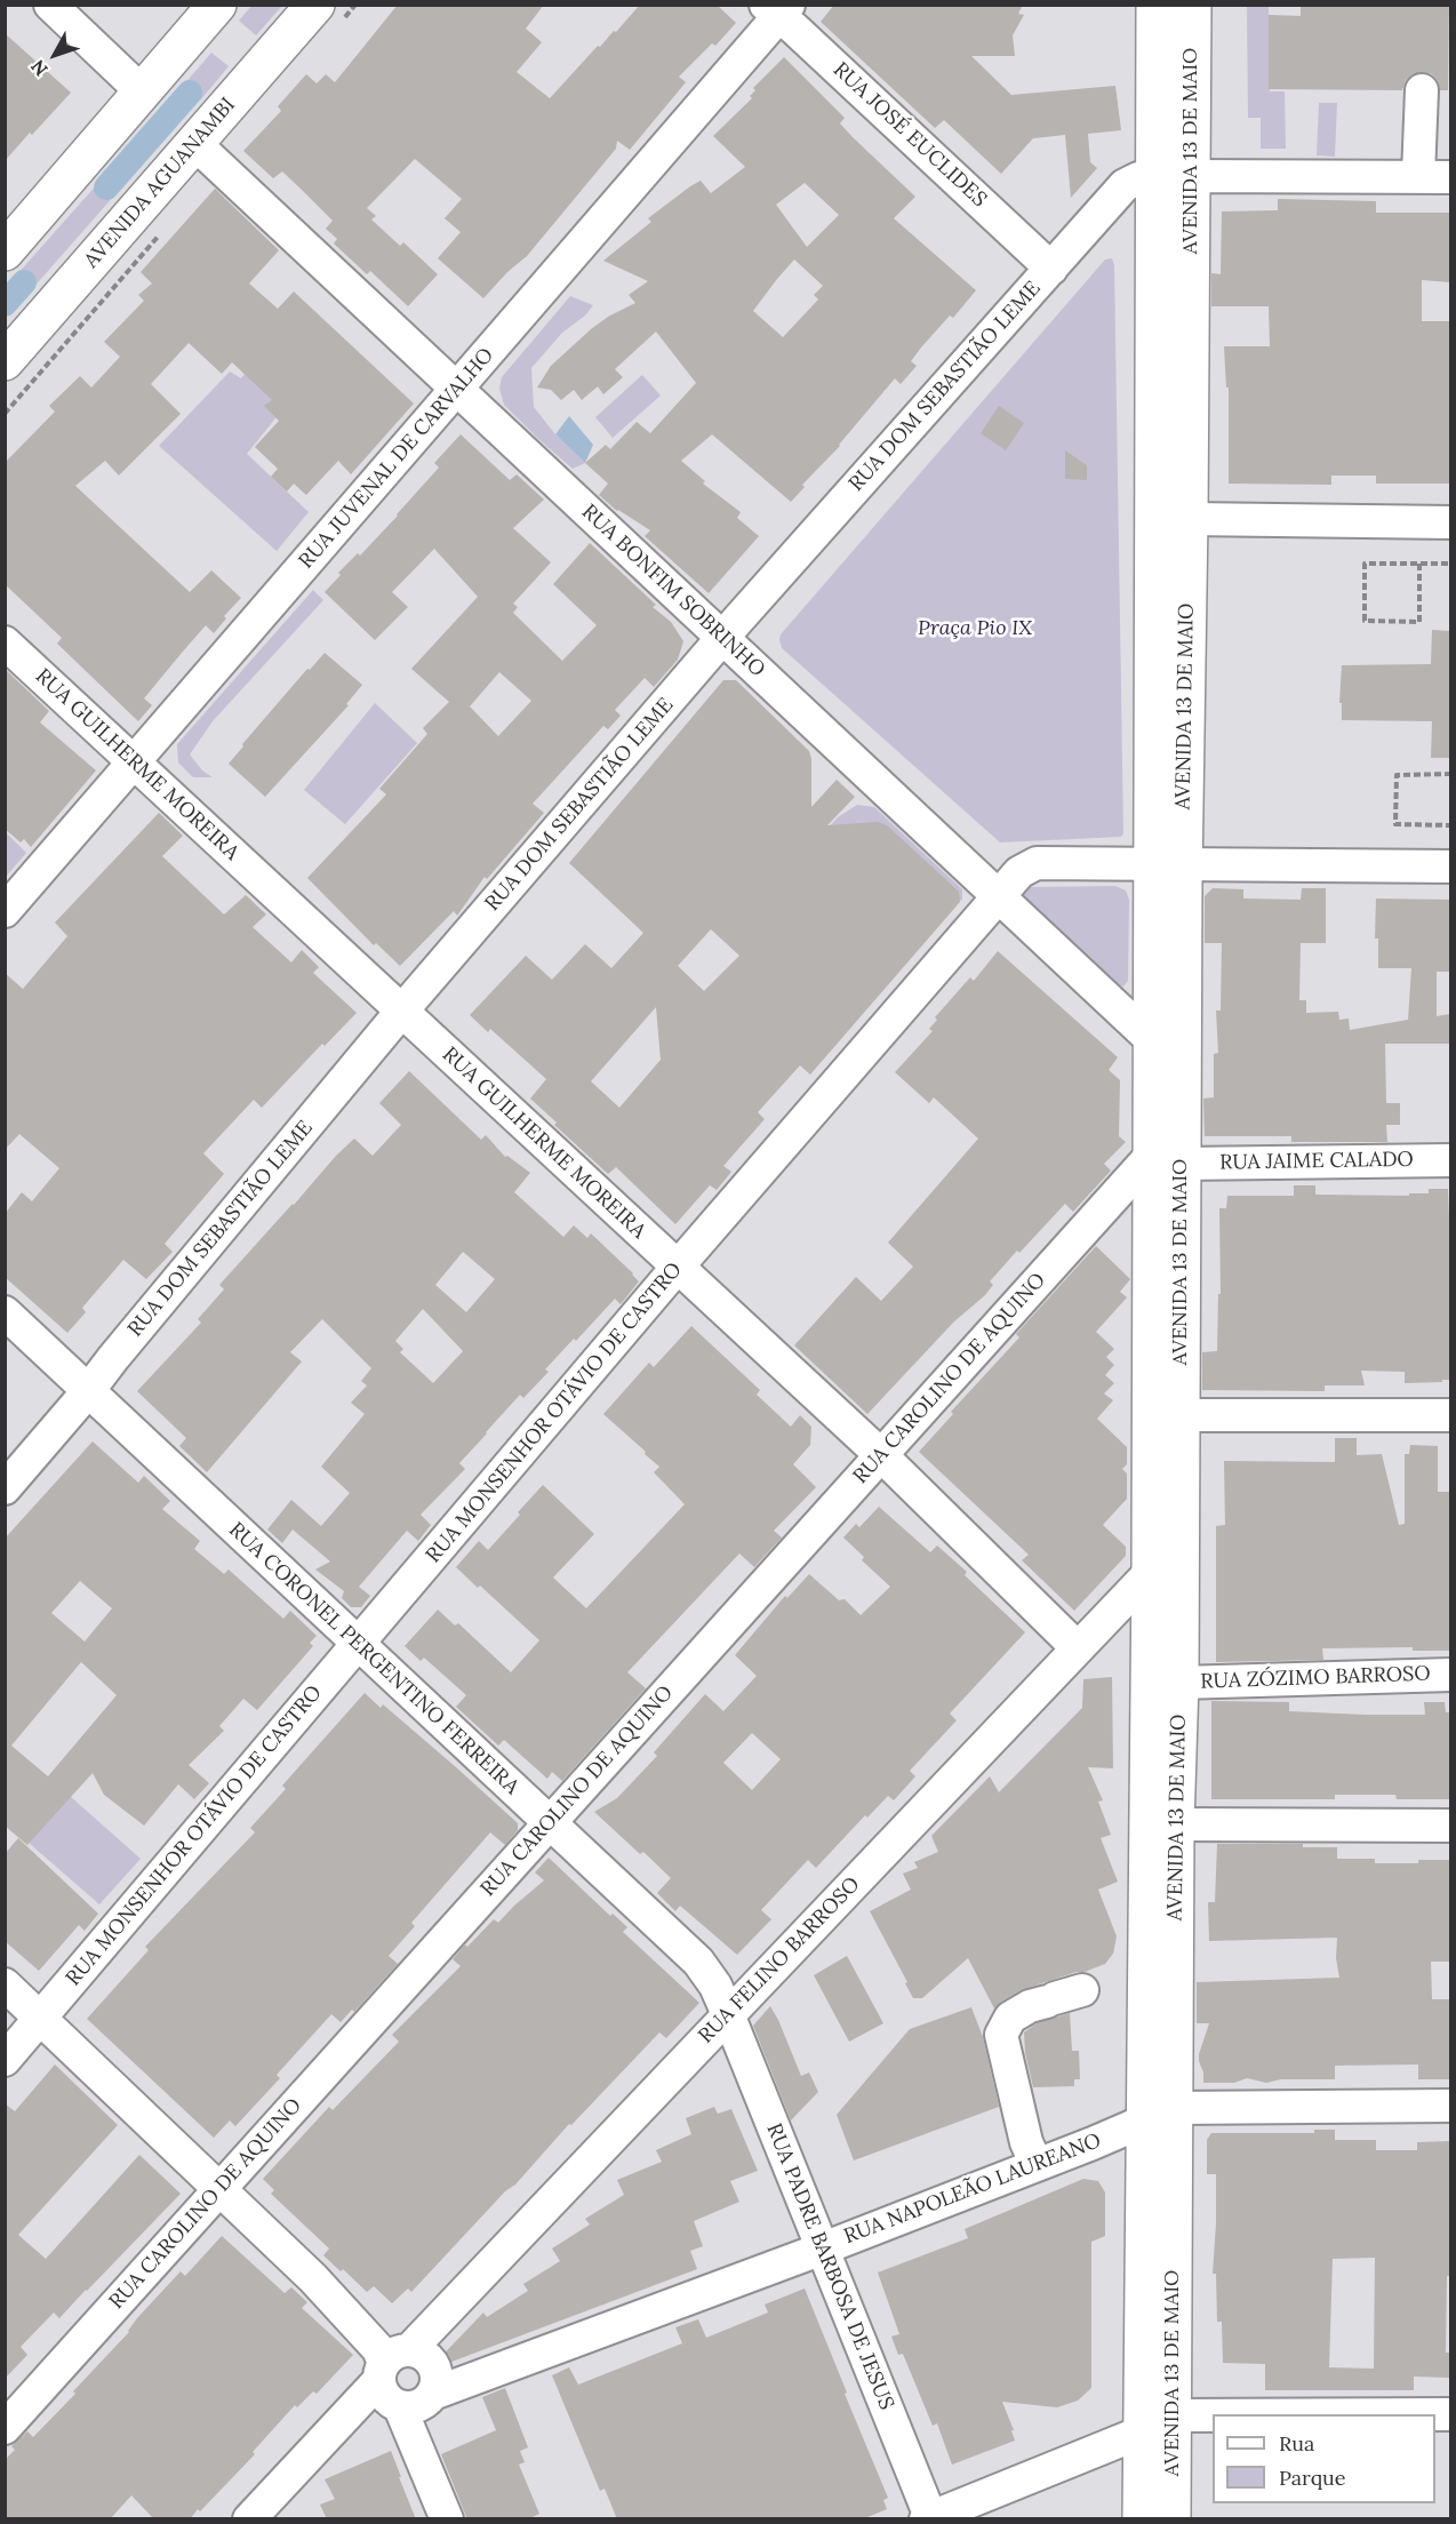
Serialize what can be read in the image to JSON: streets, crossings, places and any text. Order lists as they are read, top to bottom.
{
  "streets": {
    "main road": ["AVENIDA 13 DE MAIO", "AVENIDA AGUANAMBI"],
    "street": [
      "RUA JOSÉ EUCLIDES",
      "RUA DOM SEBASTIÃO LEME",
      "RUA JUVENAL DE CARVALHO",
      "RUA BONFIM SOBRINHO",
      "RUA GUILHERME MOREIRA",
      "RUA JAIME CALADO",
      "RUA CAROLINO DE AQUINO",
      "RUA MONSENHOR OTÁVIO DE CASTRO",
      "RUA CORONEL PERGENTINO FERREIRA",
      "RUA ZÓZIMO BARROSO",
      "RUA FELINO BARROSO",
      "RUA NAPOLEÃO LAUREANO",
      "RUA PADRE BARBOSA DE JESUS"
    ]
  },
  "crossings": [
    ["RUA JOSÉ EUCLIDES", "RUA DOM SEBASTIÃO LEME"],
    ["RUA JOSÉ EUCLIDES", "RUA JUVENAL DE CARVALHO"],
    ["AVENIDA 13 DE MAIO", "RUA DOM SEBASTIÃO LEME"],
    ["AVENIDA 13 DE MAIO", "RUA BONFIM SOBRINHO"],
    ["AVENIDA 13 DE MAIO", "RUA JAIME CALADO"],
    ["AVENIDA 13 DE MAIO", "RUA CAROLINO DE AQUINO"],
    ["AVENIDA 13 DE MAIO", "RUA MONSENHOR OTÁVIO DE CASTRO"],
    ["AVENIDA 13 DE MAIO", "RUA ZÓZIMO BARROSO"],
    ["AVENIDA 13 DE MAIO", "RUA FELINO BARROSO"],
    ["AVENIDA 13 DE MAIO", "RUA NAPOLEÃO LAUREANO"],
    ["AVENIDA AGUANAMBI", "RUA BONFIM SOBRINHO"],
    ["RUA DOM SEBASTIÃO LEME", "RUA BONFIM SOBRINHO"],
    ["RUA DOM SEBASTIÃO LEME", "RUA GUILHERME MOREIRA"],
    ["RUA DOM SEBASTIÃO LEME", "RUA CORONEL PERGENTINO FERREIRA"],
    ["RUA JUVENAL DE CARVALHO", "RUA BONFIM SOBRINHO"],
    ["RUA JUVENAL DE CARVALHO", "RUA GUILHERME MOREIRA"],
    ["RUA BONFIM SOBRINHO", "RUA MONSENHOR OTÁVIO DE CASTRO"],
    ["RUA GUILHERME MOREIRA", "RUA CAROLINO DE AQUINO"],
    ["RUA GUILHERME MOREIRA", "RUA MONSENHOR OTÁVIO DE CASTRO"],
    ["RUA GUILHERME MOREIRA", "RUA FELINO BARROSO"],
    ["RUA JAIME CALADO", "RUA CAROLINO DE AQUINO"],
    ["RUA CAROLINO DE AQUINO", "RUA CORONEL PERGENTINO FERREIRA"],
    ["RUA MONSENHOR OTÁVIO DE CASTRO", "RUA CORONEL PERGENTINO FERREIRA"],
    ["RUA CORONEL PERGENTINO FERREIRA", "RUA FELINO BARROSO"],
    ["RUA CORONEL PERGENTINO FERREIRA", "RUA PADRE BARBOSA DE JESUS"],
    ["RUA FELINO BARROSO", "RUA NAPOLEÃO LAUREANO"],
    ["RUA FELINO BARROSO", "RUA PADRE BARBOSA DE JESUS"],
    ["RUA NAPOLEÃO LAUREANO", "RUA PADRE BARBOSA DE JESUS"]
  ],
  "parks": ["Praça Pio IX"],
  "legend": ["Rua", "Parque"],
  "north": "bottom left"
}
